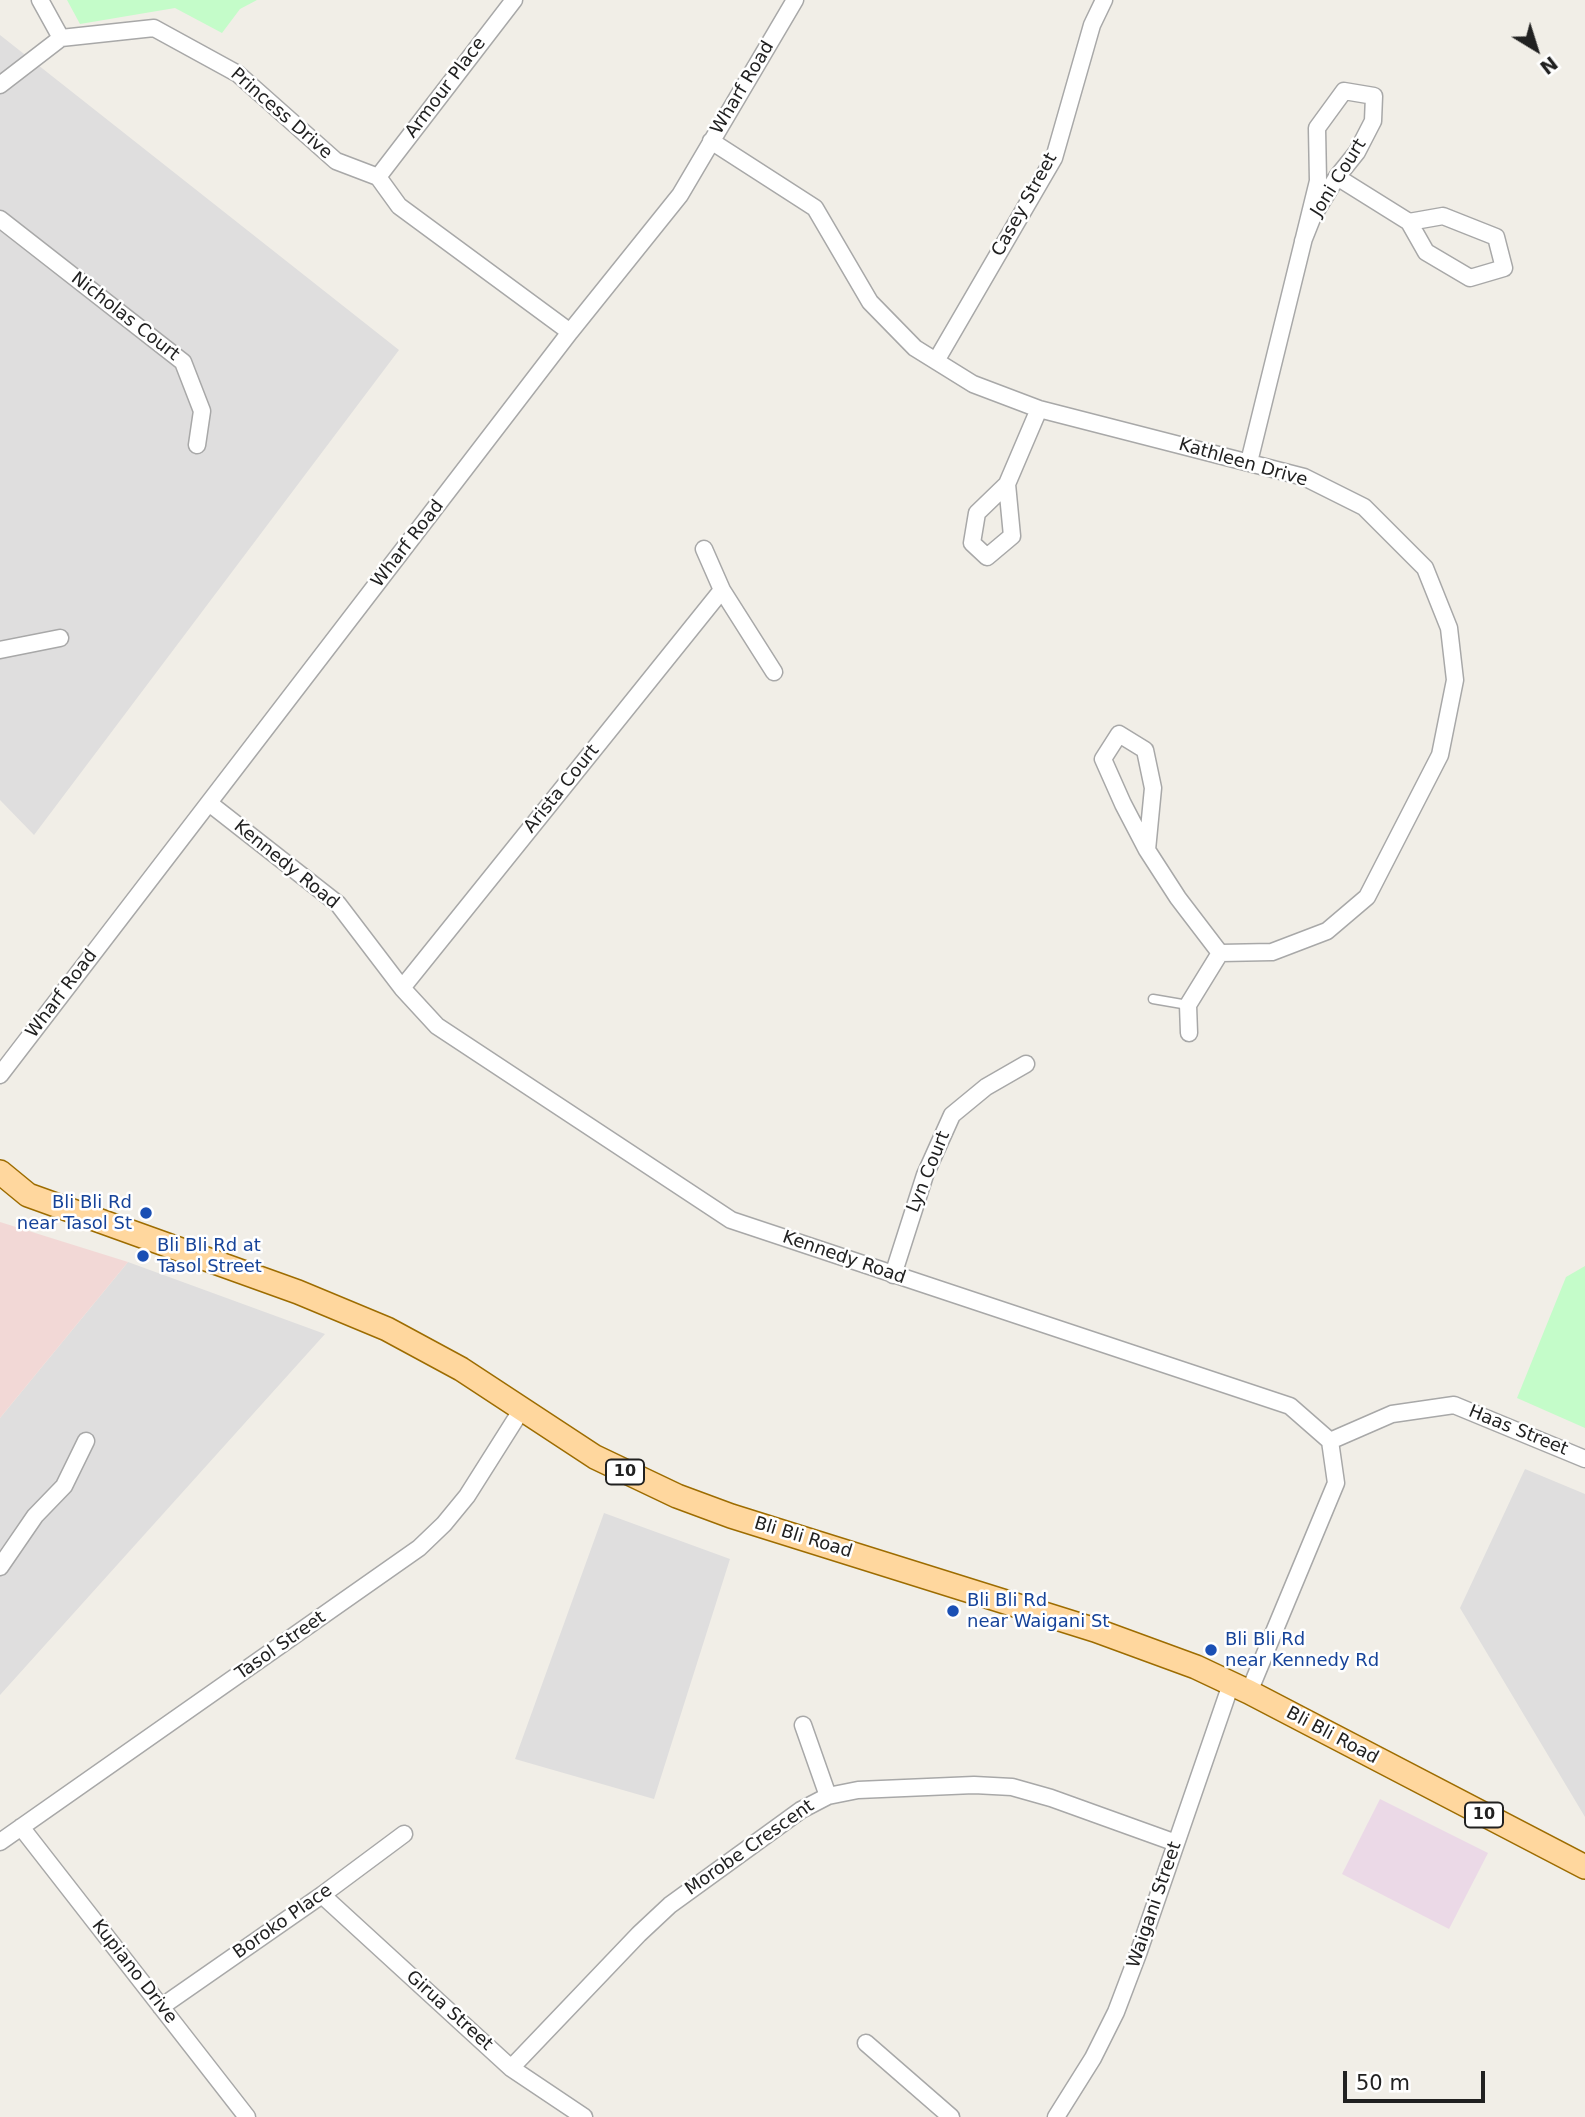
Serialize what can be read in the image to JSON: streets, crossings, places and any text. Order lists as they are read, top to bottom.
{
  "streets": {
    "main road": ["10", "Bli Bli Road"],
    "street": [
      "Armour Place",
      "Wharf Road",
      "Princess Drive",
      "Joni Court",
      "Casey Street",
      "Nicholas Court",
      "Kathleen Drive",
      "Arista Court",
      "Kennedy Road",
      "Lyn Court",
      "Haas Street",
      "Tasol Street",
      "Morobe Crescent",
      "Waigani Street",
      "Boroko Place",
      "Kupiano Drive",
      "Girua Street"
    ]
  },
  "crossings": [
    ["Armour Place", "Princess Drive"],
    ["Wharf Road", "Kathleen Drive"],
    ["Wharf Road", "Kennedy Road"],
    ["Joni Court", "Kathleen Drive"],
    ["Casey Street", "Kathleen Drive"],
    ["Arista Court", "Kennedy Road"],
    ["Kennedy Road", "Lyn Court"],
    ["Kennedy Road", "Haas Street"],
    ["Bli Bli Road", "Tasol Street"],
    ["Bli Bli Road", "Waigani Street"],
    ["Tasol Street", "Kupiano Drive"],
    ["Morobe Crescent", "Waigani Street"],
    ["Morobe Crescent", "Girua Street"],
    ["Boroko Place", "Kupiano Drive"],
    ["Boroko Place", "Girua Street"]
  ],
  "places": [
    "Bli Bli Rd near Tasol St",
    "Bli Bli Rd at Tasol Street",
    "Bli Bli Rd near Waigani St",
    "Bli Bli Rd near Kennedy Rd"
  ],
  "scale_bar": "50 m",
  "north": "bottom right"
}
